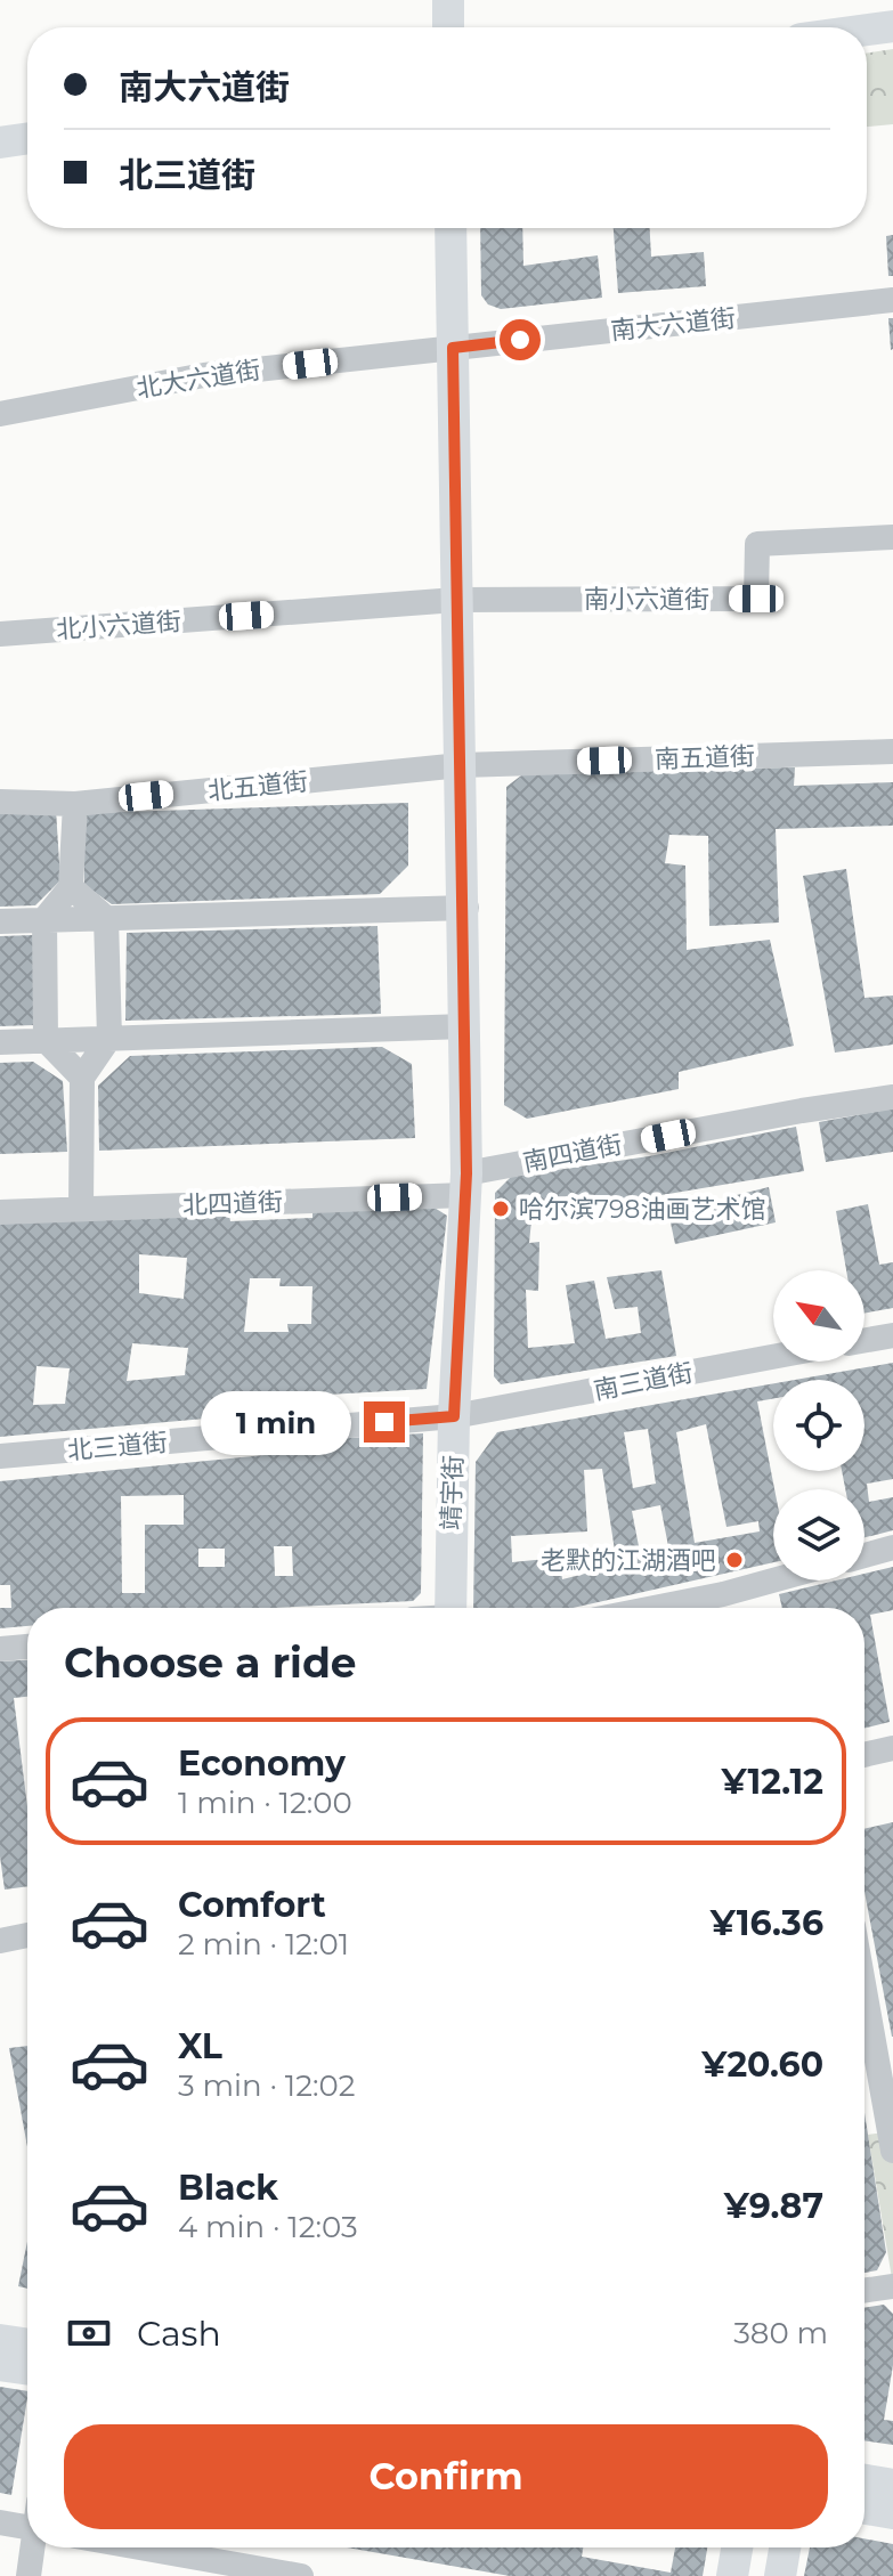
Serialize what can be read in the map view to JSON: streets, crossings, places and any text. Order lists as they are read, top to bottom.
{
  "streets": {
    "main road": ["靖宇街"],
    "street": [
      "南大六道街",
      "北大六道街",
      "南小六道街",
      "北小六道街",
      "南五道街",
      "北五道街",
      "南四道街",
      "北四道街",
      "南三道街",
      "北三道街"
    ]
  },
  "crossings": [
    ["南大六道街", "北大六道街"],
    ["南大六道街", "靖宇街"],
    ["北大六道街", "靖宇街"],
    ["南小六道街", "北小六道街"],
    ["南小六道街", "靖宇街"],
    ["北小六道街", "靖宇街"],
    ["南五道街", "北五道街"],
    ["南五道街", "靖宇街"],
    ["北五道街", "靖宇街"],
    ["南四道街", "北四道街"],
    ["南四道街", "靖宇街"],
    ["北四道街", "靖宇街"],
    ["南三道街", "北三道街"],
    ["南三道街", "靖宇街"],
    ["北三道街", "靖宇街"]
  ],
  "places": ["哈尔滨798油画艺术馆", "老默的江湖酒吧"],
  "north": "top left",
  "page": {
    "banner": ["南大六道街", "北三道街"],
    "bubble": "1 min",
    "heading": "Choose a ride",
    "list": [
      {
        "name": "Economy",
        "note": "1 min · 12:00",
        "value": "¥12.12"
      },
      {
        "name": "Comfort",
        "note": "2 min · 12:01",
        "value": "¥16.36"
      },
      {
        "name": "XL",
        "note": "3 min · 12:02",
        "value": "¥20.60"
      },
      {
        "name": "Black",
        "note": "4 min · 12:03",
        "value": "¥9.87"
      }
    ],
    "pay": ["Cash", "380 m"],
    "buttons": "Confirm"
  }
}
